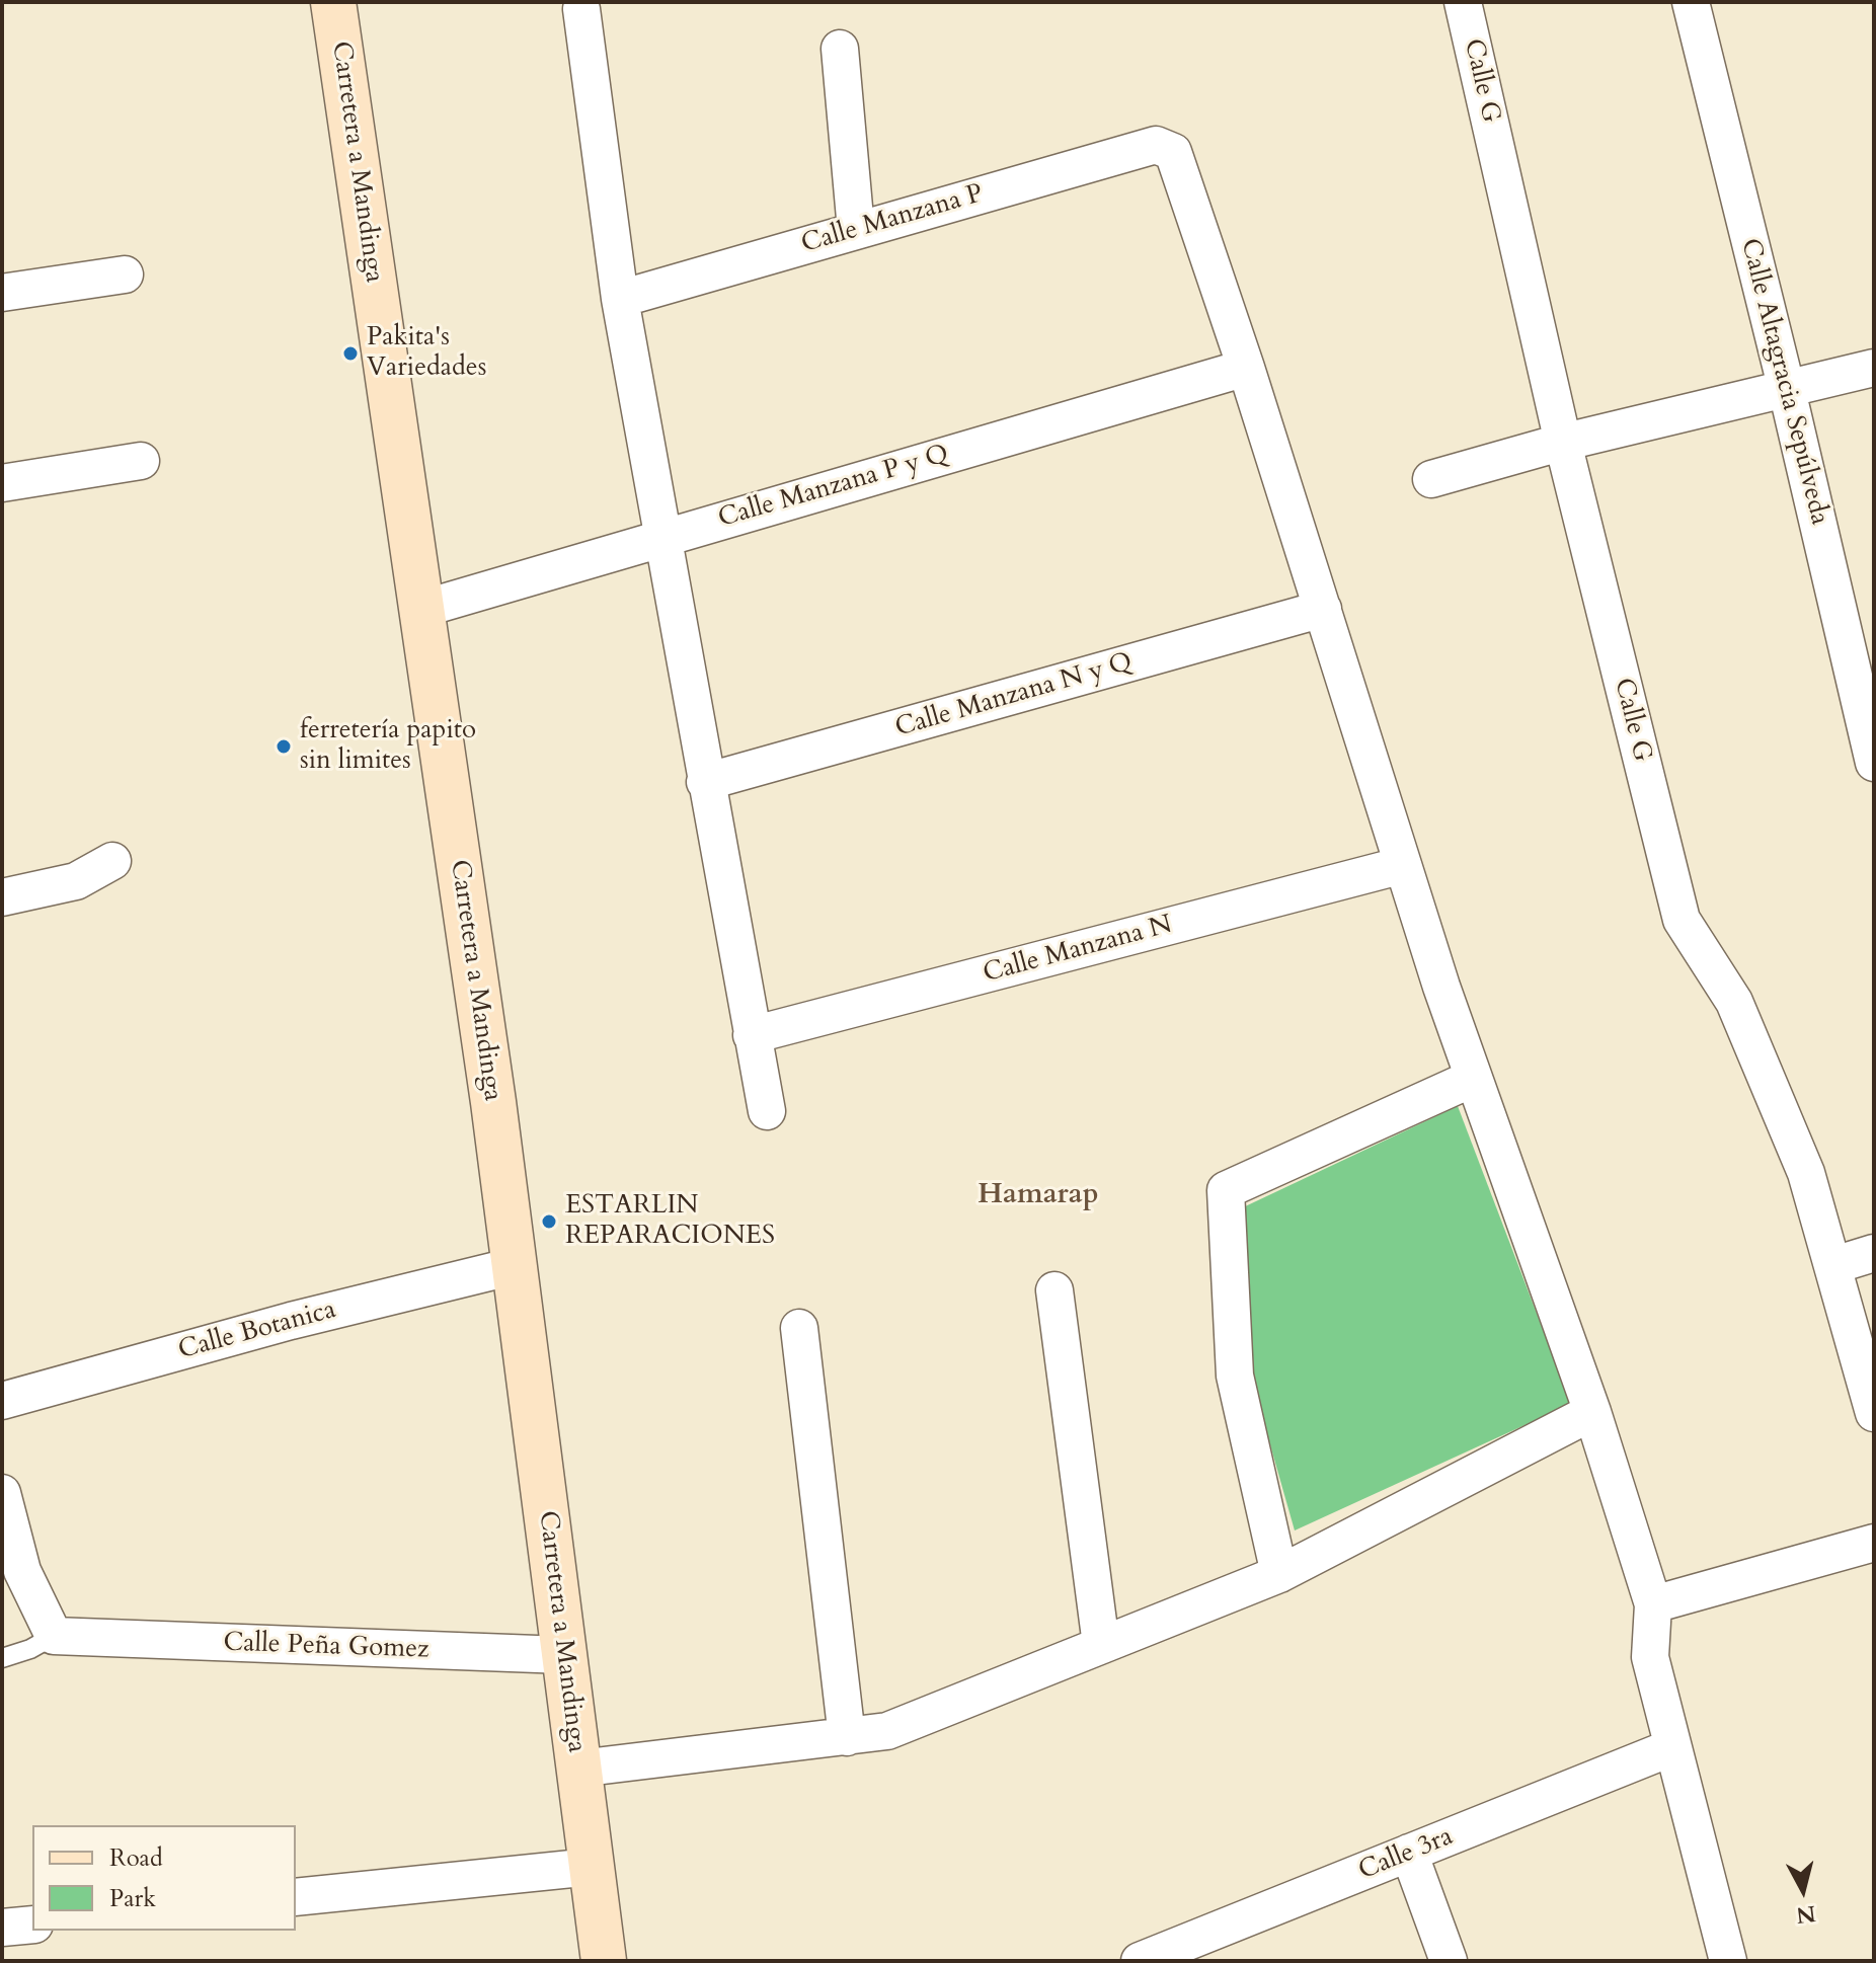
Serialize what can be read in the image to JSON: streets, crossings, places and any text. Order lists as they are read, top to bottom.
{
  "streets": {
    "street": [
      "Calle G",
      "Carretera a Mandinga",
      "Calle Manzana P",
      "Calle Altagracia Sepúlveda",
      "Calle Manzana P y Q",
      "Calle Manzana N y Q",
      "Calle Manzana N",
      "Calle Botanica",
      "Calle Peña Gomez",
      "Calle 3ra"
    ]
  },
  "crossings": [
    ["Carretera a Mandinga", "Calle Manzana P y Q"],
    ["Carretera a Mandinga", "Calle Botanica"],
    ["Carretera a Mandinga", "Calle Peña Gomez"],
    ["Calle Manzana P", "Calle Manzana P y Q"]
  ],
  "districts": ["Hamarap"],
  "places": ["Pakita's Variedades", "ferretería papito sin limites", "ESTARLIN REPARACIONES"],
  "legend": ["Road", "Park"],
  "north": "bottom"
}
